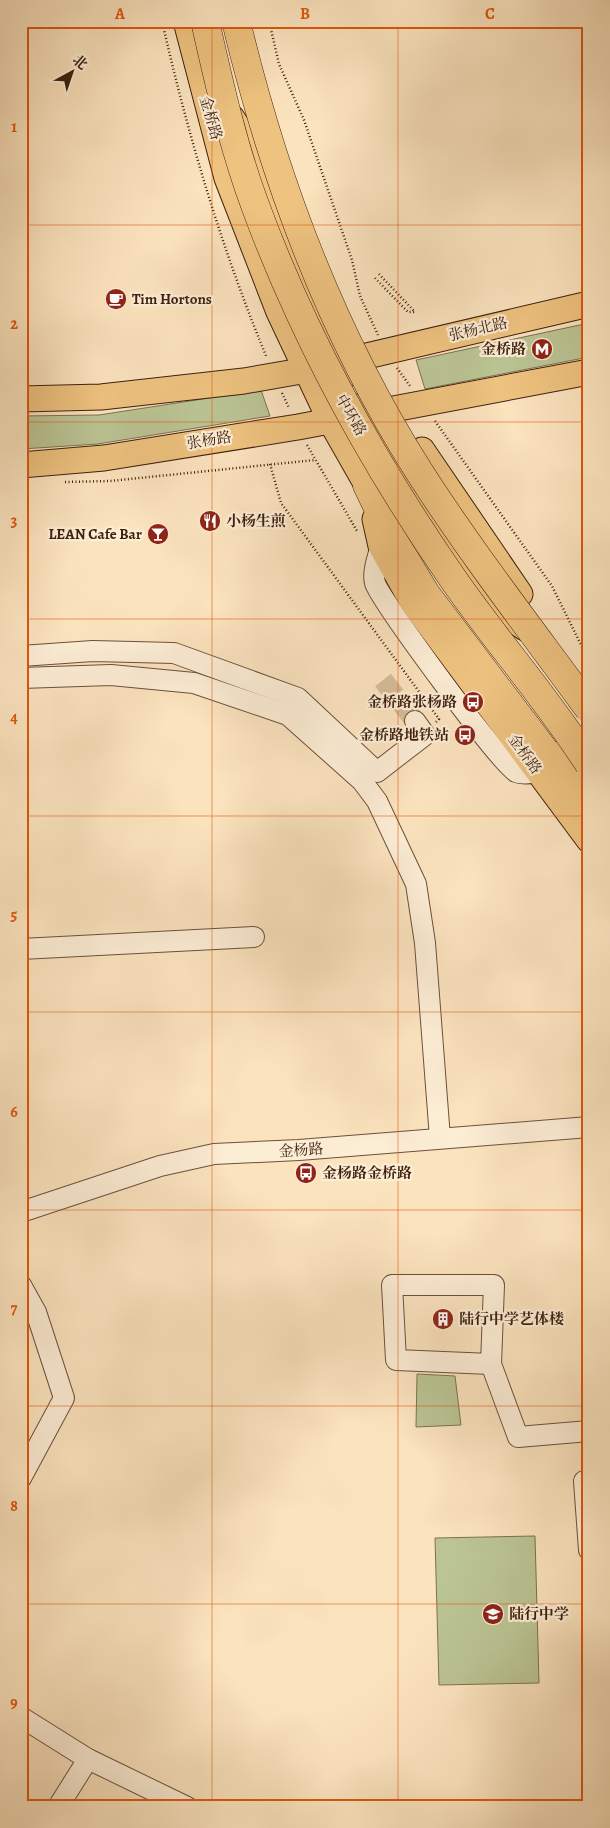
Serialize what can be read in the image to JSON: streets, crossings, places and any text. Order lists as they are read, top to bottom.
{
  "streets": {
    "highway": ["中环路"],
    "main road": ["金桥路", "张杨北路", "张杨路"],
    "street": ["金杨路"]
  },
  "crossings": [
    ["金桥路", "张杨路"]
  ],
  "places": {
    "cafe": ["Tim Hortons"],
    "metro station": ["金桥路"],
    "restaurant": ["小杨生煎"],
    "bar": ["LEAN Cafe Bar"],
    "bus stop": ["金桥路张杨路", "金桥路地铁站", "金杨路金桥路"],
    "building": ["陆行中学艺体楼"],
    "school or university": ["陆行中学"]
  },
  "north": "top right",
  "grid": {
    "columns": ["A", "B", "C"],
    "rows": [
      "1",
      "2",
      "3",
      "4",
      "5",
      "6",
      "7",
      "8",
      "9"
    ]
  }
}
